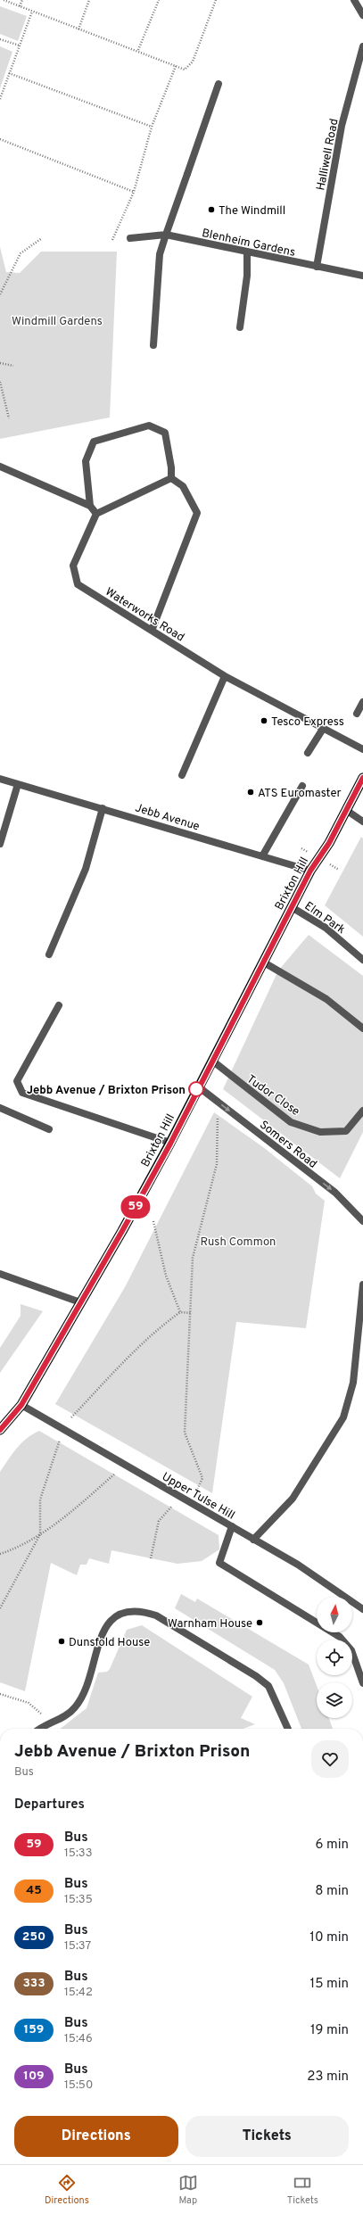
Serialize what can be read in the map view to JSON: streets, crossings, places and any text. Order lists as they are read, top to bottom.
{
  "streets": {
    "highway": ["Brixton Hill"],
    "street": [
      "Halliwell Road",
      "Blenheim Gardens",
      "Waterworks Road",
      "Jebb Avenue",
      "Elm Park",
      "Tudor Close",
      "Somers Road",
      "Upper Tulse Hill"
    ]
  },
  "crossings": [
    ["Halliwell Road", "Blenheim Gardens"],
    ["Jebb Avenue", "Brixton Hill"],
    ["Brixton Hill", "Elm Park"],
    ["Brixton Hill", "Tudor Close"],
    ["Brixton Hill", "Somers Road"],
    ["Brixton Hill", "Upper Tulse Hill"]
  ],
  "one_way": ["Somers Road"],
  "parks": ["Windmill Gardens", "Rush Common"],
  "places": [
    "The Windmill",
    "Tesco Express",
    "ATS Euromaster",
    "Jebb Avenue / Brixton Prison",
    "Warnham House",
    "Dunsfold House"
  ],
  "lines": ["bus line 59"],
  "north": "top",
  "page": {
    "on_map": "59",
    "heading": [
      ["Jebb Avenue / Brixton Prison", "Bus"],
      "Departures"
    ],
    "list": [
      {
        "mark": "59",
        "name": "Bus",
        "note": "15:33",
        "value": "6 min"
      },
      {
        "mark": "45",
        "name": "Bus",
        "note": "15:35",
        "value": "8 min"
      },
      {
        "mark": "250",
        "name": "Bus",
        "note": "15:37",
        "value": "10 min"
      },
      {
        "mark": "333",
        "name": "Bus",
        "note": "15:42",
        "value": "15 min"
      },
      {
        "mark": "159",
        "name": "Bus",
        "note": "15:46",
        "value": "19 min"
      },
      {
        "mark": "109",
        "name": "Bus",
        "note": "15:50",
        "value": "23 min"
      }
    ],
    "buttons": ["Directions", "Tickets"],
    "tabs": ["Directions", "Map", "Tickets"]
  }
}
